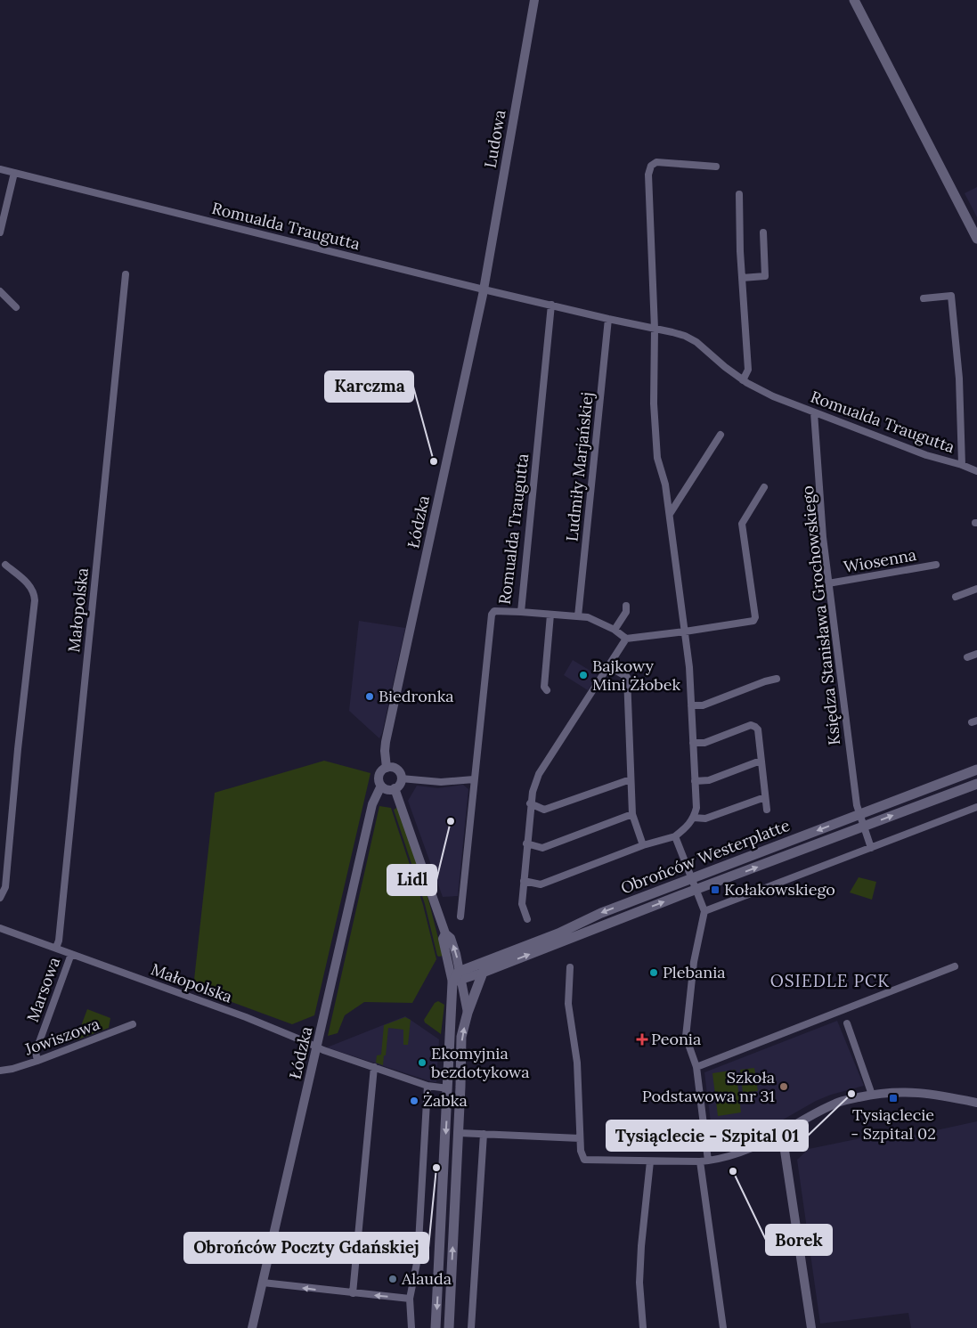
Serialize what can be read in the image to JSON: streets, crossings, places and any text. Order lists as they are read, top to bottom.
{
  "streets": {
    "main road": ["Obrońców Westerplatte"],
    "street": [
      "Ludowa",
      "Romualda Traugutta",
      "Ludmiły Marjańskiej",
      "Łódzka",
      "Wiosenna",
      "Małopolska",
      "Księdza Stanisława Grochowskiego",
      "Marsowa",
      "Jowiszowa"
    ]
  },
  "crossings": [
    ["Ludowa", "Romualda Traugutta"],
    ["Ludowa", "Łódzka"],
    ["Romualda Traugutta", "Ludmiły Marjańskiej"],
    ["Romualda Traugutta", "Łódzka"],
    ["Romualda Traugutta", "Księdza Stanisława Grochowskiego"],
    ["Łódzka", "Małopolska"],
    ["Wiosenna", "Księdza Stanisława Grochowskiego"],
    ["Małopolska", "Marsowa"],
    ["Księdza Stanisława Grochowskiego", "Obrońców Westerplatte"],
    ["Marsowa", "Jowiszowa"]
  ],
  "districts": ["OSIEDLE PCK"],
  "places": {
    "other": [
      "Karczma",
      "Bajkowy Mini Żłobek",
      "Biedronka",
      "Lidl",
      "Plebania",
      "Ekomyjnia bezdotykowa",
      "Szkoła Podstawowa nr 31",
      "Tysiąclecie - Szpital 01",
      "Żabka",
      "Obrońców Poczty Gdańskiej",
      "Borek",
      "Alauda"
    ],
    "transit": ["Kołakowskiego", "Tysiąclecie - Szpital 02"],
    "health": ["Peonia"]
  }
}
